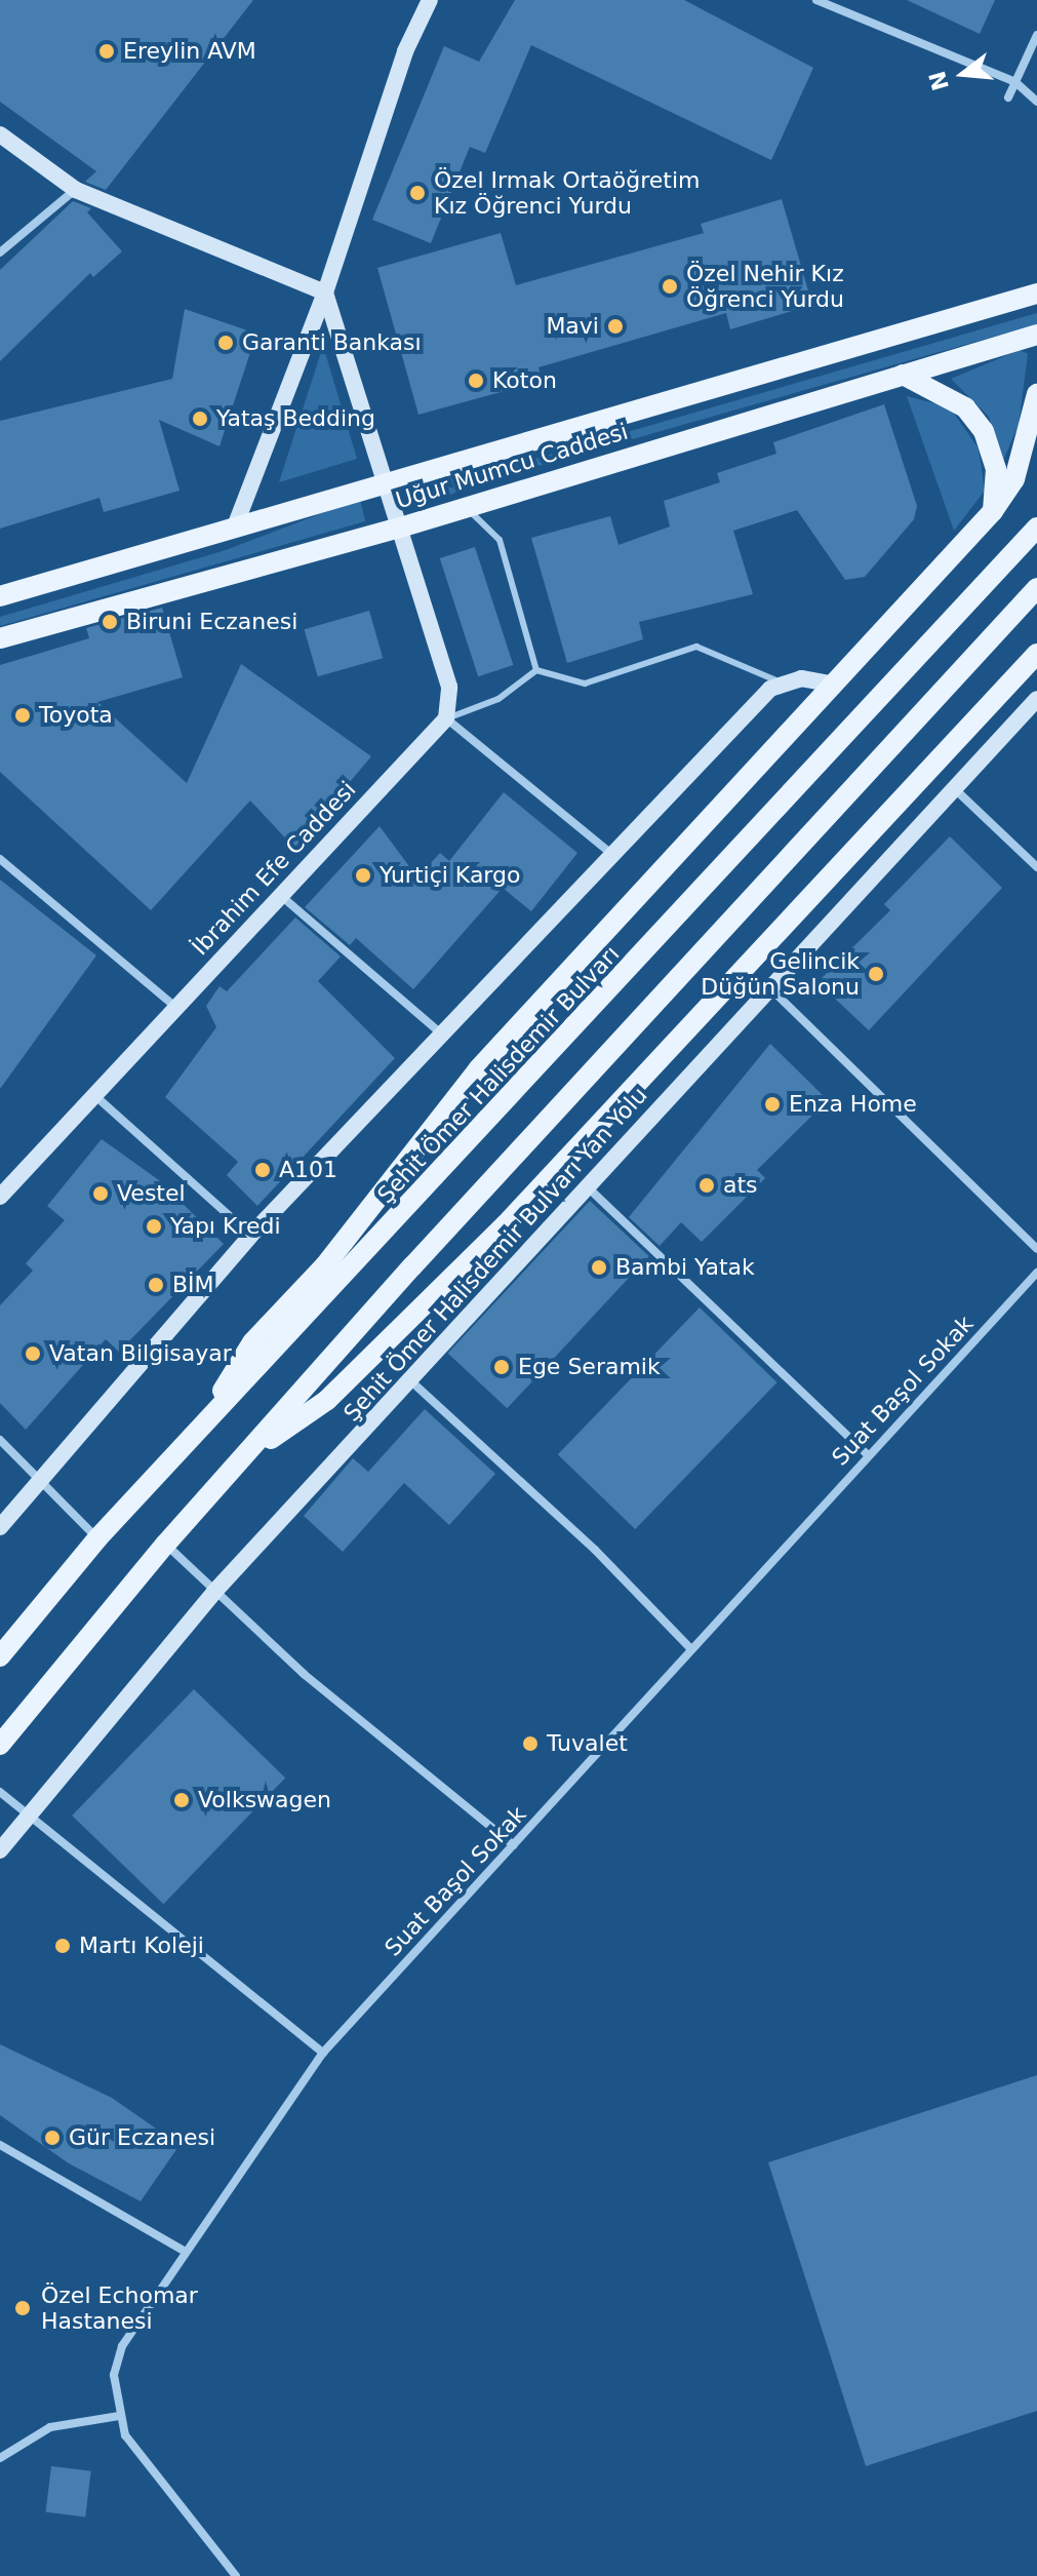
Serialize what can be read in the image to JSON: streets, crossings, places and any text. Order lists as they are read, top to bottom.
{
  "streets": {
    "main road": ["Uğur Mumcu Caddesi", "Şehit Ömer Halisdemir Bulvarı"],
    "street": ["İbrahim Efe Caddesi", "Şehit Ömer Halisdemir Bulvarı Yan Yolu", "Suat Başol Sokak"]
  },
  "places": [
    "Ereylin AVM",
    "Özel Irmak Ortaöğretim Kız Öğrenci Yurdu",
    "Özel Nehir Kız Öğrenci Yurdu",
    "Mavi",
    "Garanti Bankası",
    "Koton",
    "Yataş Bedding",
    "Biruni Eczanesi",
    "Toyota",
    "Yurtiçi Kargo",
    "Gelincik Düğün Salonu",
    "Enza Home",
    "A101",
    "ats",
    "Vestel",
    "Yapı Kredi",
    "Bambi Yatak",
    "BİM",
    "Vatan Bilgisayar",
    "Ege Seramik",
    "Tuvalet",
    "Volkswagen",
    "Martı Koleji",
    "Gür Eczanesi",
    "Özel Echomar Hastanesi"
  ],
  "north": "left"
}
